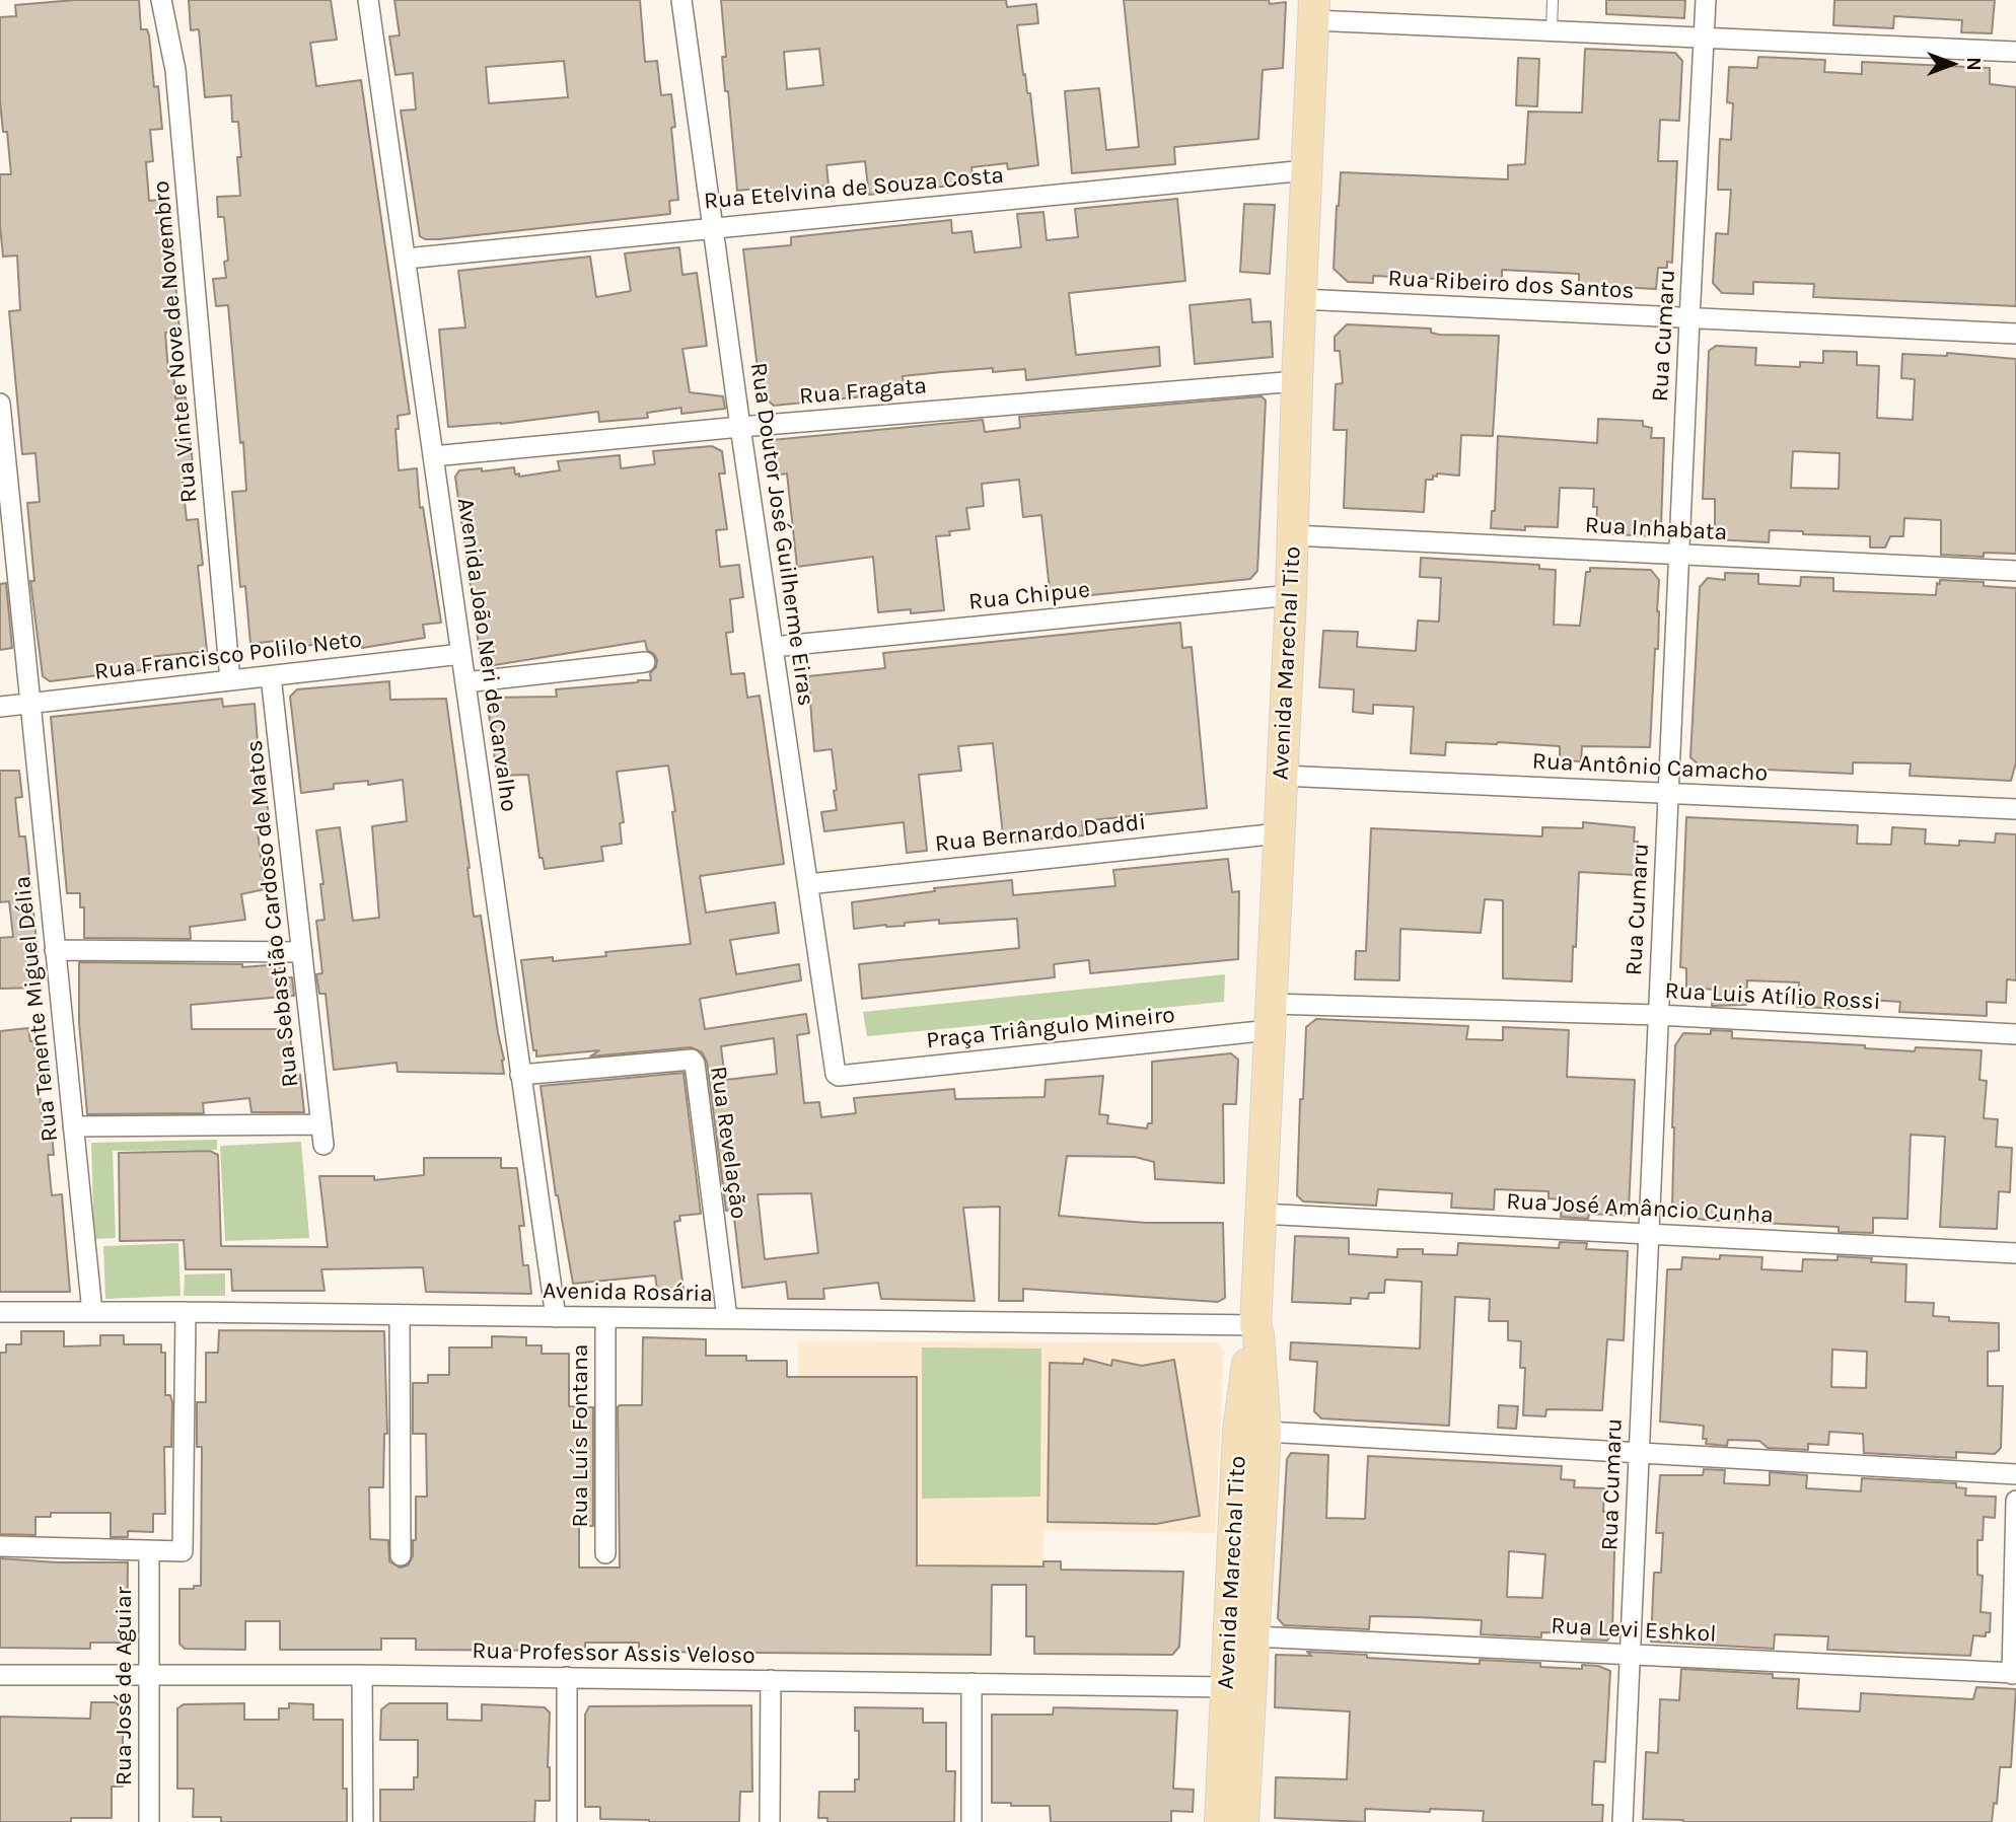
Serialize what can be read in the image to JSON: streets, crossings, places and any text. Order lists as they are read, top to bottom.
{
  "streets": {
    "main road": ["Avenida Marechal Tito"],
    "street": [
      "Rua Etelvina de Souza Costa",
      "Rua Ribeiro dos Santos",
      "Rua Cumaru",
      "Rua Vinte e Nove de Novembro",
      "Rua Fragata",
      "Rua Inhabata",
      "Rua Doutor José Guilherme Eiras",
      "Rua Chipue",
      "Avenida João Neri de Carvalho",
      "Rua Francisco Polilo Neto",
      "Rua Antônio Camacho",
      "Rua Bernardo Daddi",
      "Rua Sebastião Cardoso de Matos",
      "Rua Luis Atílio Rossi",
      "Rua Tenente Miguel Délia",
      "Praça Triângulo Mineiro",
      "Rua Revelação",
      "Rua José Amâncio Cunha",
      "Avenida Rosária",
      "Rua Luís Fontana",
      "Rua Levi Eshkol",
      "Rua Professor Assis Veloso",
      "Rua José de Aguiar"
    ]
  },
  "crossings": [
    ["Rua Etelvina de Souza Costa", "Rua Doutor José Guilherme Eiras"],
    ["Rua Etelvina de Souza Costa", "Avenida João Neri de Carvalho"],
    ["Rua Etelvina de Souza Costa", "Avenida Marechal Tito"],
    ["Rua Ribeiro dos Santos", "Rua Cumaru"],
    ["Rua Ribeiro dos Santos", "Avenida Marechal Tito"],
    ["Rua Cumaru", "Rua Inhabata"],
    ["Rua Cumaru", "Rua Antônio Camacho"],
    ["Rua Cumaru", "Rua Luis Atílio Rossi"],
    ["Rua Cumaru", "Rua José Amâncio Cunha"],
    ["Rua Cumaru", "Rua Levi Eshkol"],
    ["Rua Vinte e Nove de Novembro", "Rua Francisco Polilo Neto"],
    ["Rua Fragata", "Rua Doutor José Guilherme Eiras"],
    ["Rua Fragata", "Avenida João Neri de Carvalho"],
    ["Rua Fragata", "Avenida Marechal Tito"],
    ["Rua Inhabata", "Avenida Marechal Tito"],
    ["Rua Doutor José Guilherme Eiras", "Rua Chipue"],
    ["Rua Doutor José Guilherme Eiras", "Rua Bernardo Daddi"],
    ["Rua Doutor José Guilherme Eiras", "Praça Triângulo Mineiro"],
    ["Rua Chipue", "Avenida Marechal Tito"],
    ["Avenida João Neri de Carvalho", "Rua Francisco Polilo Neto"],
    ["Avenida João Neri de Carvalho", "Rua Revelação"],
    ["Avenida João Neri de Carvalho", "Avenida Rosária"],
    ["Rua Francisco Polilo Neto", "Rua Sebastião Cardoso de Matos"],
    ["Rua Francisco Polilo Neto", "Rua Tenente Miguel Délia"],
    ["Avenida Marechal Tito", "Rua Antônio Camacho"],
    ["Avenida Marechal Tito", "Rua Bernardo Daddi"],
    ["Avenida Marechal Tito", "Rua Luis Atílio Rossi"],
    ["Avenida Marechal Tito", "Praça Triângulo Mineiro"],
    ["Avenida Marechal Tito", "Rua José Amâncio Cunha"],
    ["Avenida Marechal Tito", "Avenida Rosária"],
    ["Avenida Marechal Tito", "Rua Levi Eshkol"],
    ["Avenida Marechal Tito", "Rua Professor Assis Veloso"],
    ["Rua Sebastião Cardoso de Matos", "Rua Tenente Miguel Délia"],
    ["Rua Luis Atílio Rossi", "Praça Triângulo Mineiro"],
    ["Rua Tenente Miguel Délia", "Avenida Rosária"],
    ["Rua Revelação", "Avenida Rosária"],
    ["Avenida Rosária", "Rua Luís Fontana"],
    ["Rua Professor Assis Veloso", "Rua José de Aguiar"]
  ],
  "north": "right"
}
